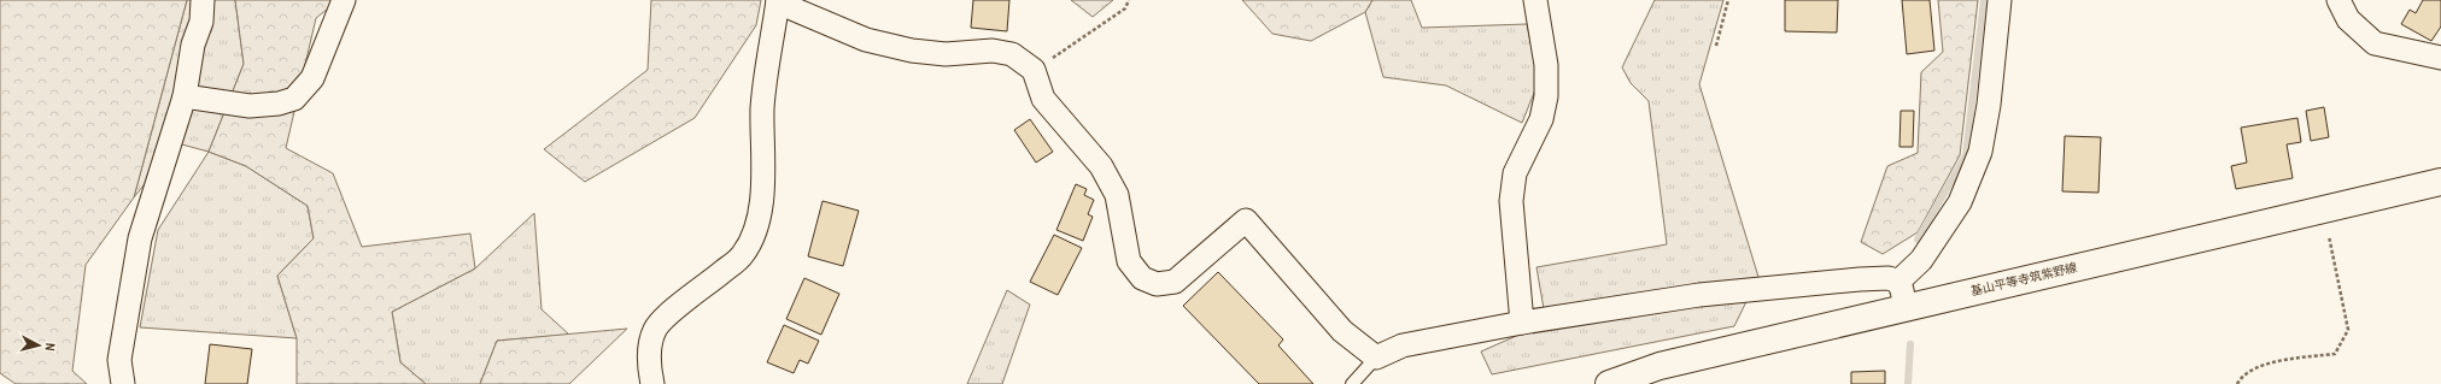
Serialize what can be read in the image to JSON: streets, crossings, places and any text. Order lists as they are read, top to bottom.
{
  "streets": {
    "main road": ["基山平等寺筑紫野線"]
  },
  "north": "right"
}
